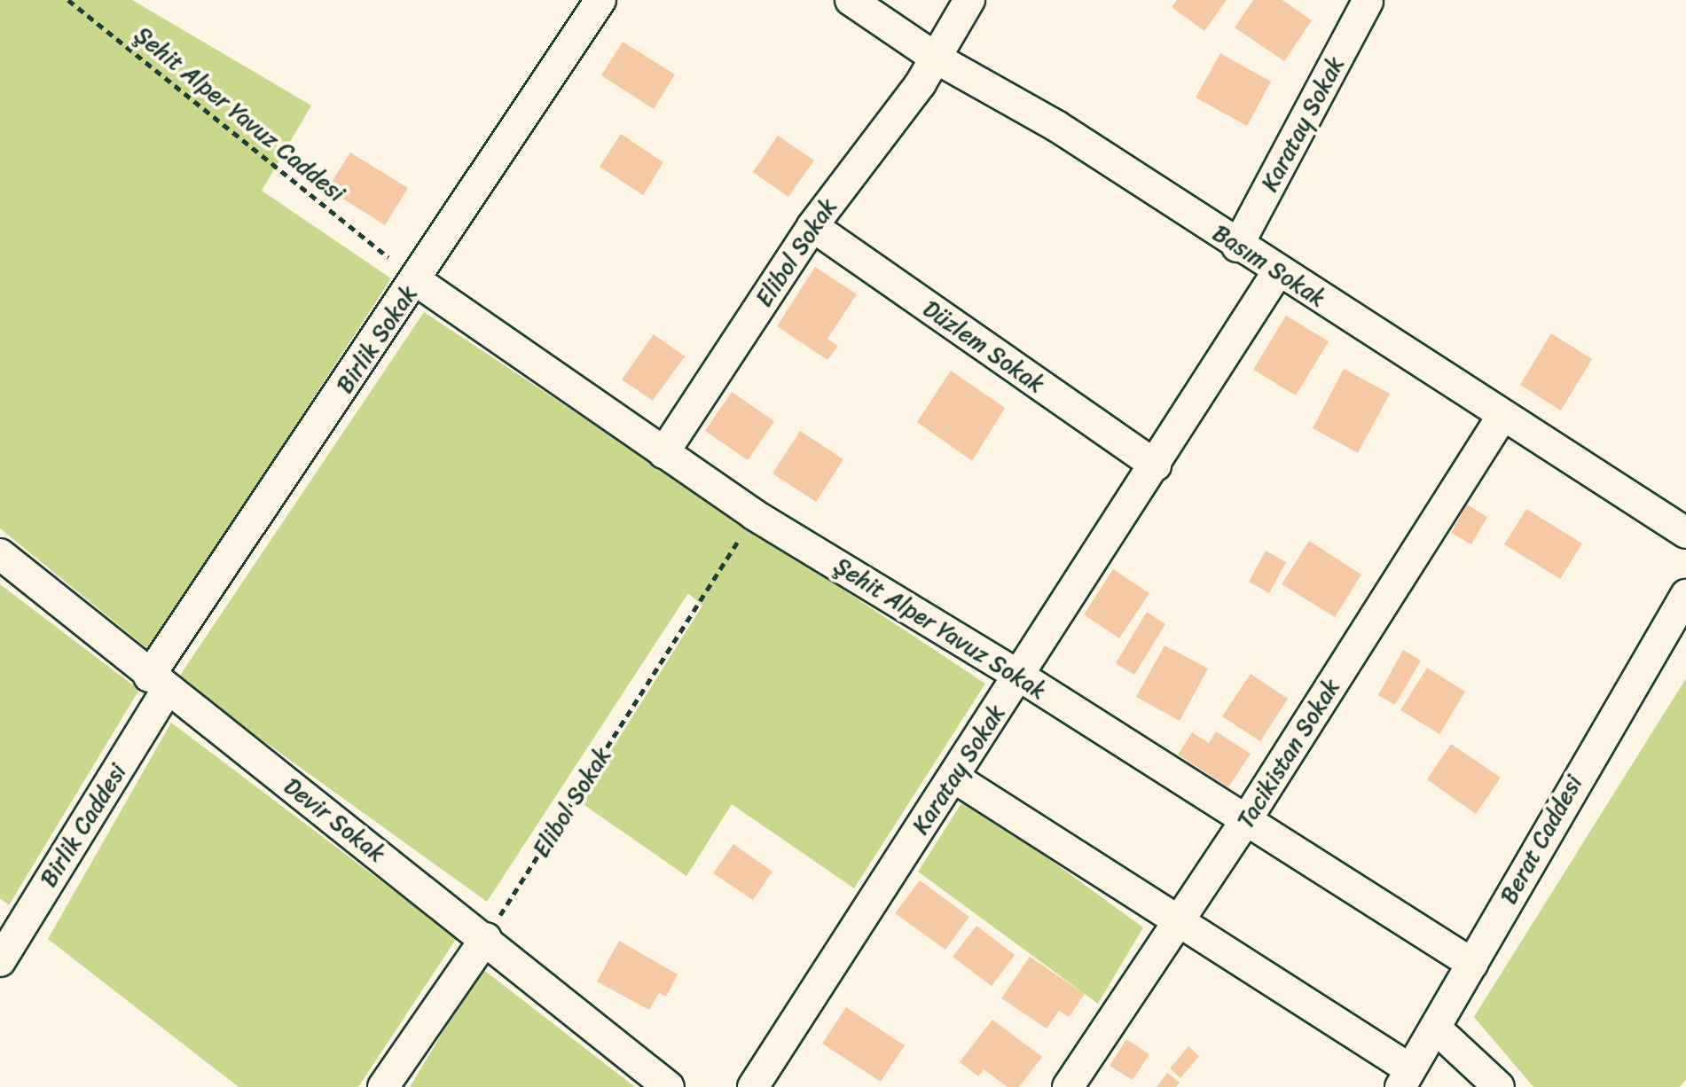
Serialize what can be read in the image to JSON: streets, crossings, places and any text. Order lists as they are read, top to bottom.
{
  "streets": {
    "street": [
      "Karatay Sokak",
      "Elibol Sokak",
      "Basım Sokak",
      "Birlik Sokak",
      "Düzlem Sokak",
      "Şehit Alper Yavuz Sokak",
      "Tacikistan Sokak",
      "Devir Sokak",
      "Birlik Caddesi",
      "Berat Caddesi"
    ],
    "path": ["Şehit Alper Yavuz Caddesi"]
  },
  "crossings": [
    ["Karatay Sokak", "Basım Sokak"],
    ["Karatay Sokak", "Düzlem Sokak"],
    ["Karatay Sokak", "Şehit Alper Yavuz Sokak"],
    ["Elibol Sokak", "Basım Sokak"],
    ["Elibol Sokak", "Düzlem Sokak"],
    ["Elibol Sokak", "Şehit Alper Yavuz Sokak"],
    ["Elibol Sokak", "Devir Sokak"],
    ["Basım Sokak", "Tacikistan Sokak"],
    ["Birlik Sokak", "Şehit Alper Yavuz Sokak"],
    ["Birlik Sokak", "Devir Sokak"],
    ["Birlik Sokak", "Birlik Caddesi"],
    ["Şehit Alper Yavuz Sokak", "Tacikistan Sokak"],
    ["Şehit Alper Yavuz Sokak", "Berat Caddesi"],
    ["Devir Sokak", "Birlik Caddesi"]
  ]
}
